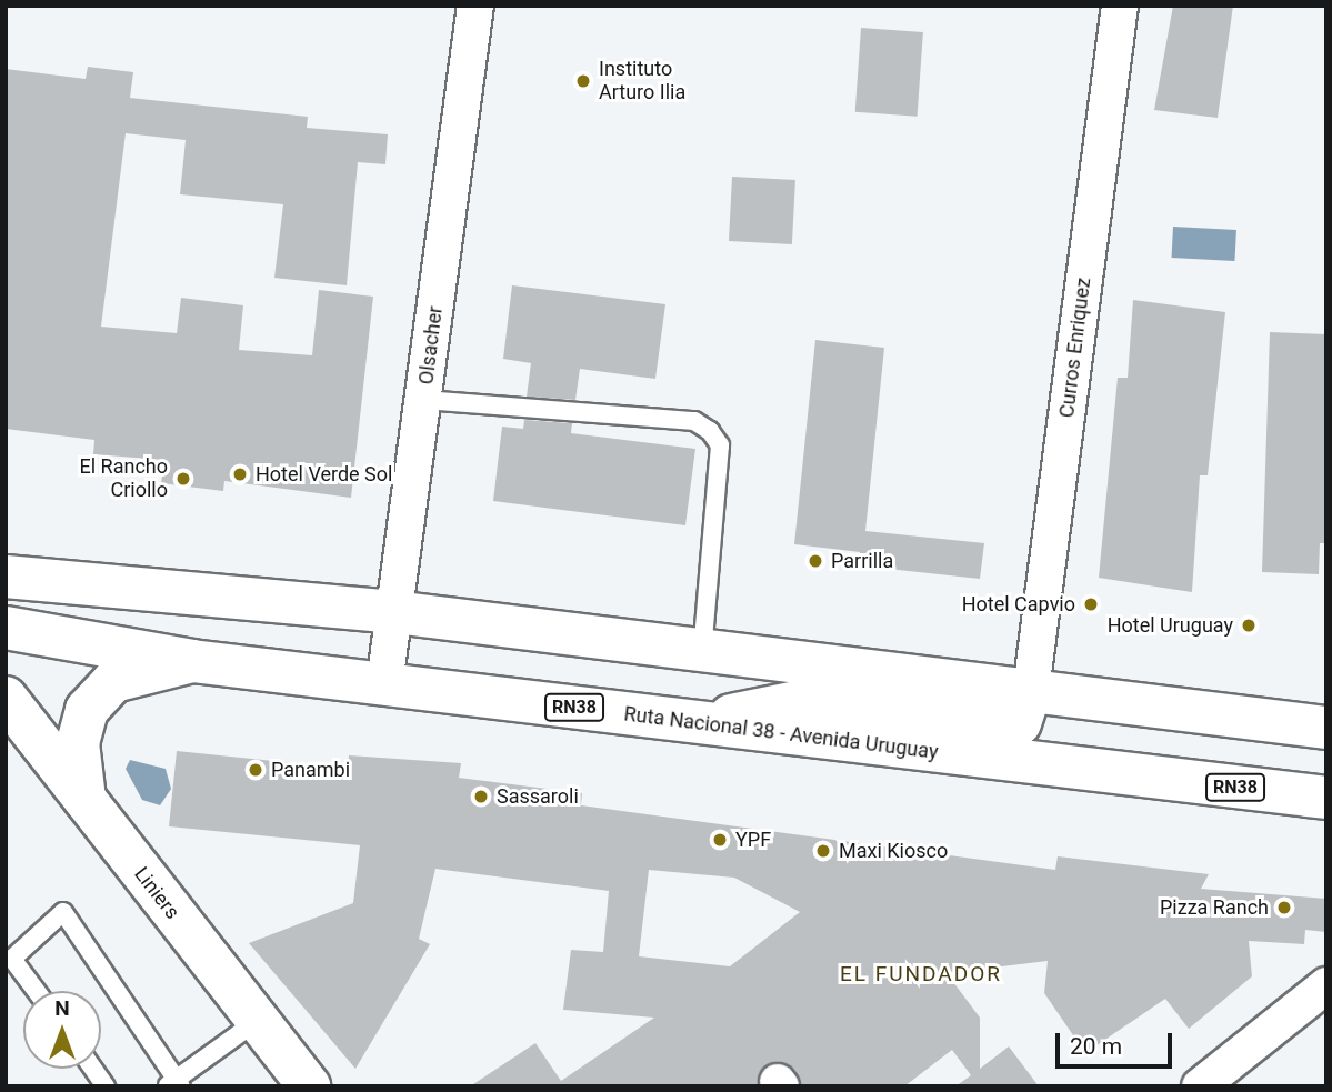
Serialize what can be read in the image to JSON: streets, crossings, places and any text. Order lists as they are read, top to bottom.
{
  "streets": {
    "main road": ["RN38", "Ruta Nacional 38 - Avenida Uruguay", "Liniers"],
    "street": ["Olsacher", "Curros Enriquez"]
  },
  "crossings": [
    ["Olsacher", "Ruta Nacional 38 - Avenida Uruguay"]
  ],
  "districts": ["EL FUNDADOR"],
  "places": [
    "Instituto Arturo Ilia",
    "Hotel Verde Sol",
    "El Rancho Criollo",
    "Parrilla",
    "Hotel Capvio",
    "Hotel Uruguay",
    "Panambi",
    "Sassaroli",
    "YPF",
    "Maxi Kiosco",
    "Pizza Ranch"
  ],
  "scale_bar": "20 m",
  "north": "top"
}
